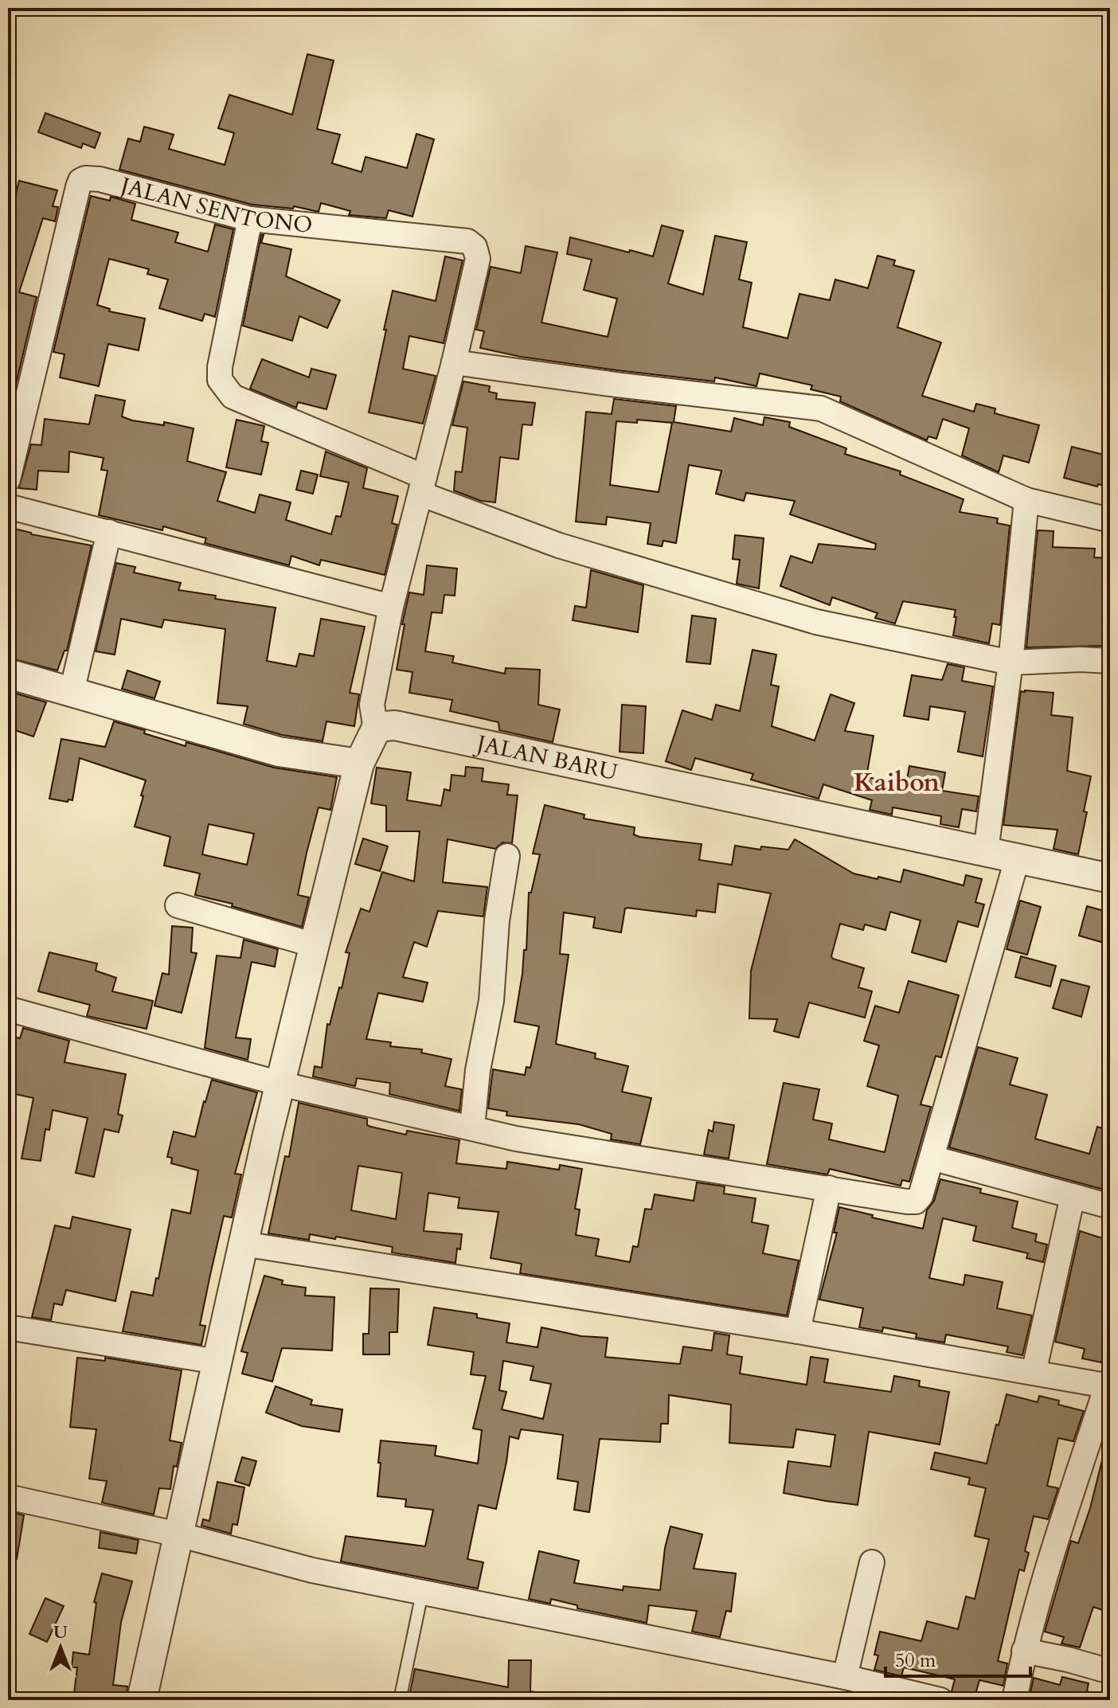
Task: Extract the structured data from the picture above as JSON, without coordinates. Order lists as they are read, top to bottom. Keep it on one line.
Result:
{"streets":{"street":["JALAN SENTONO","JALAN BARU"]},"crossings":[["JALAN SENTONO","JALAN BARU"]],"districts":["Kaibon"],"scale_bar":"50 m","north":"top"}
